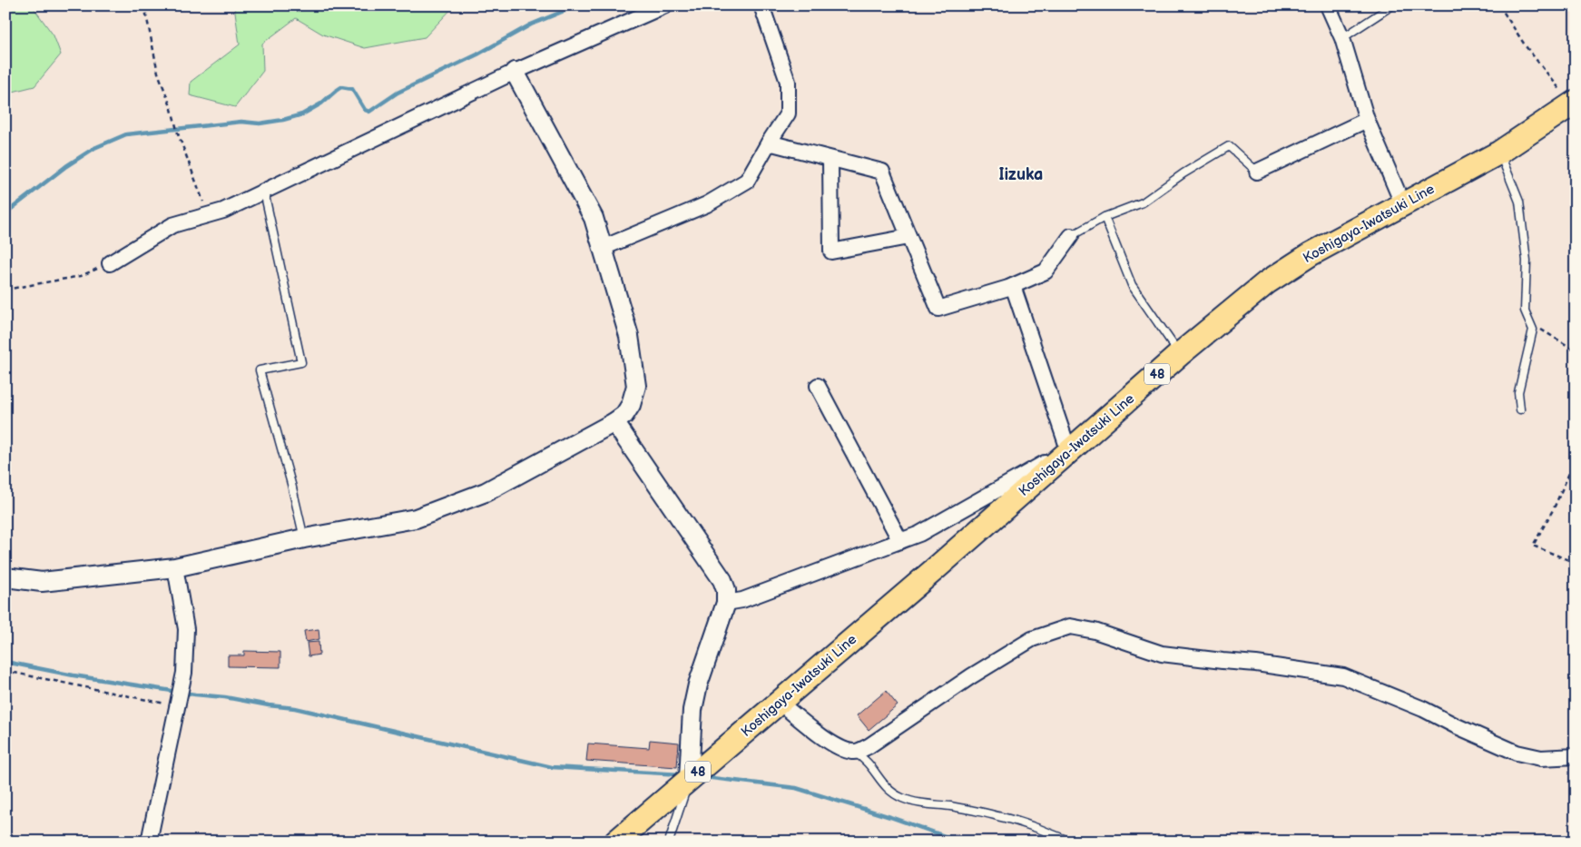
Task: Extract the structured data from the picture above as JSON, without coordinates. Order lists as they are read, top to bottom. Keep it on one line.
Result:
{"streets":{"main road":["Koshigaya-Iwatsuki Line","48"]},"districts":["Iizuka"]}
